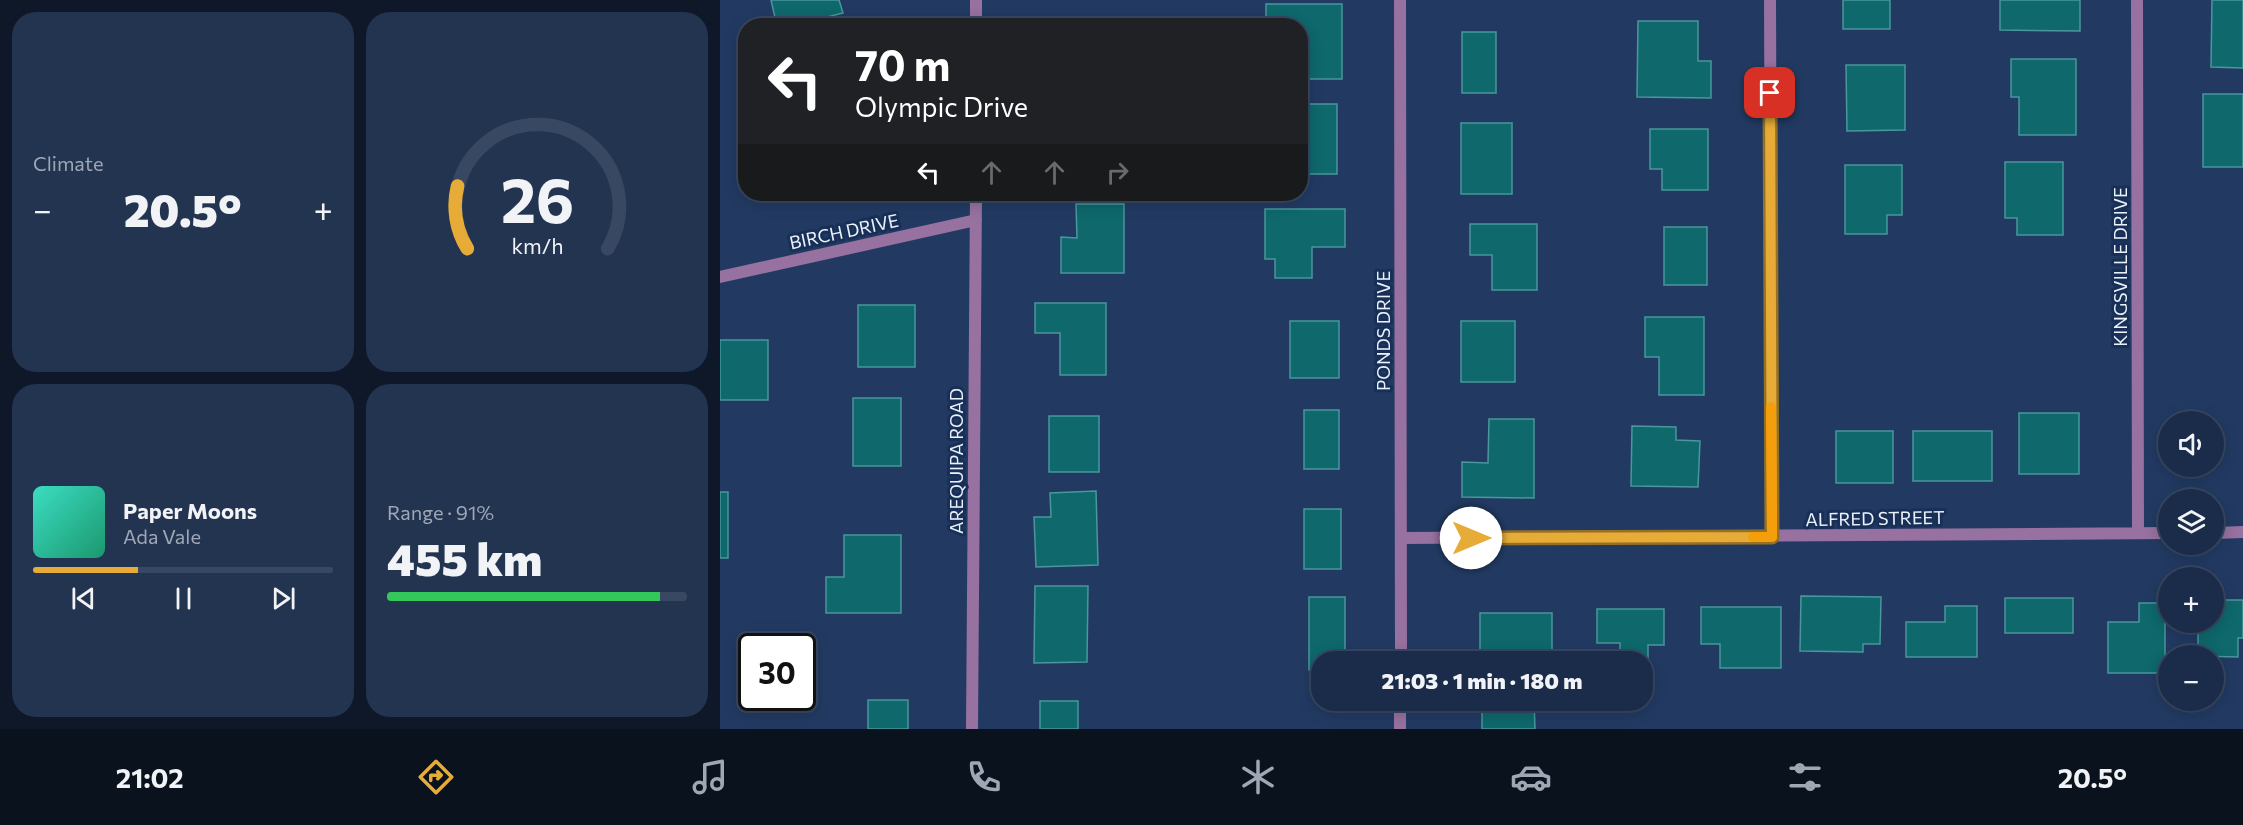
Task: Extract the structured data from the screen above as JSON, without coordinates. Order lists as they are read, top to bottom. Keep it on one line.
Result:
{"streets":{"street":["BIRCH DRIVE","KINGSVILLE DRIVE","PONDS DRIVE","AREQUIPA ROAD","ALFRED STREET"]},"crossings":[["BIRCH DRIVE","AREQUIPA ROAD"],["KINGSVILLE DRIVE","ALFRED STREET"],["PONDS DRIVE","ALFRED STREET"]],"page":{"tile":["Climate",["Range · 91%","455 km"]],"turn":["70 m","Olympic Drive"],"heat":["−","20.5°","+"],"map_buttons":["+","−"],"song":["Paper Moons","Ada Vale"],"limit":"30","trip":"21:03 · 1 min · 180 m","tabs":["21:02","20.5°"],"gauge":["26","km/h"]}}
